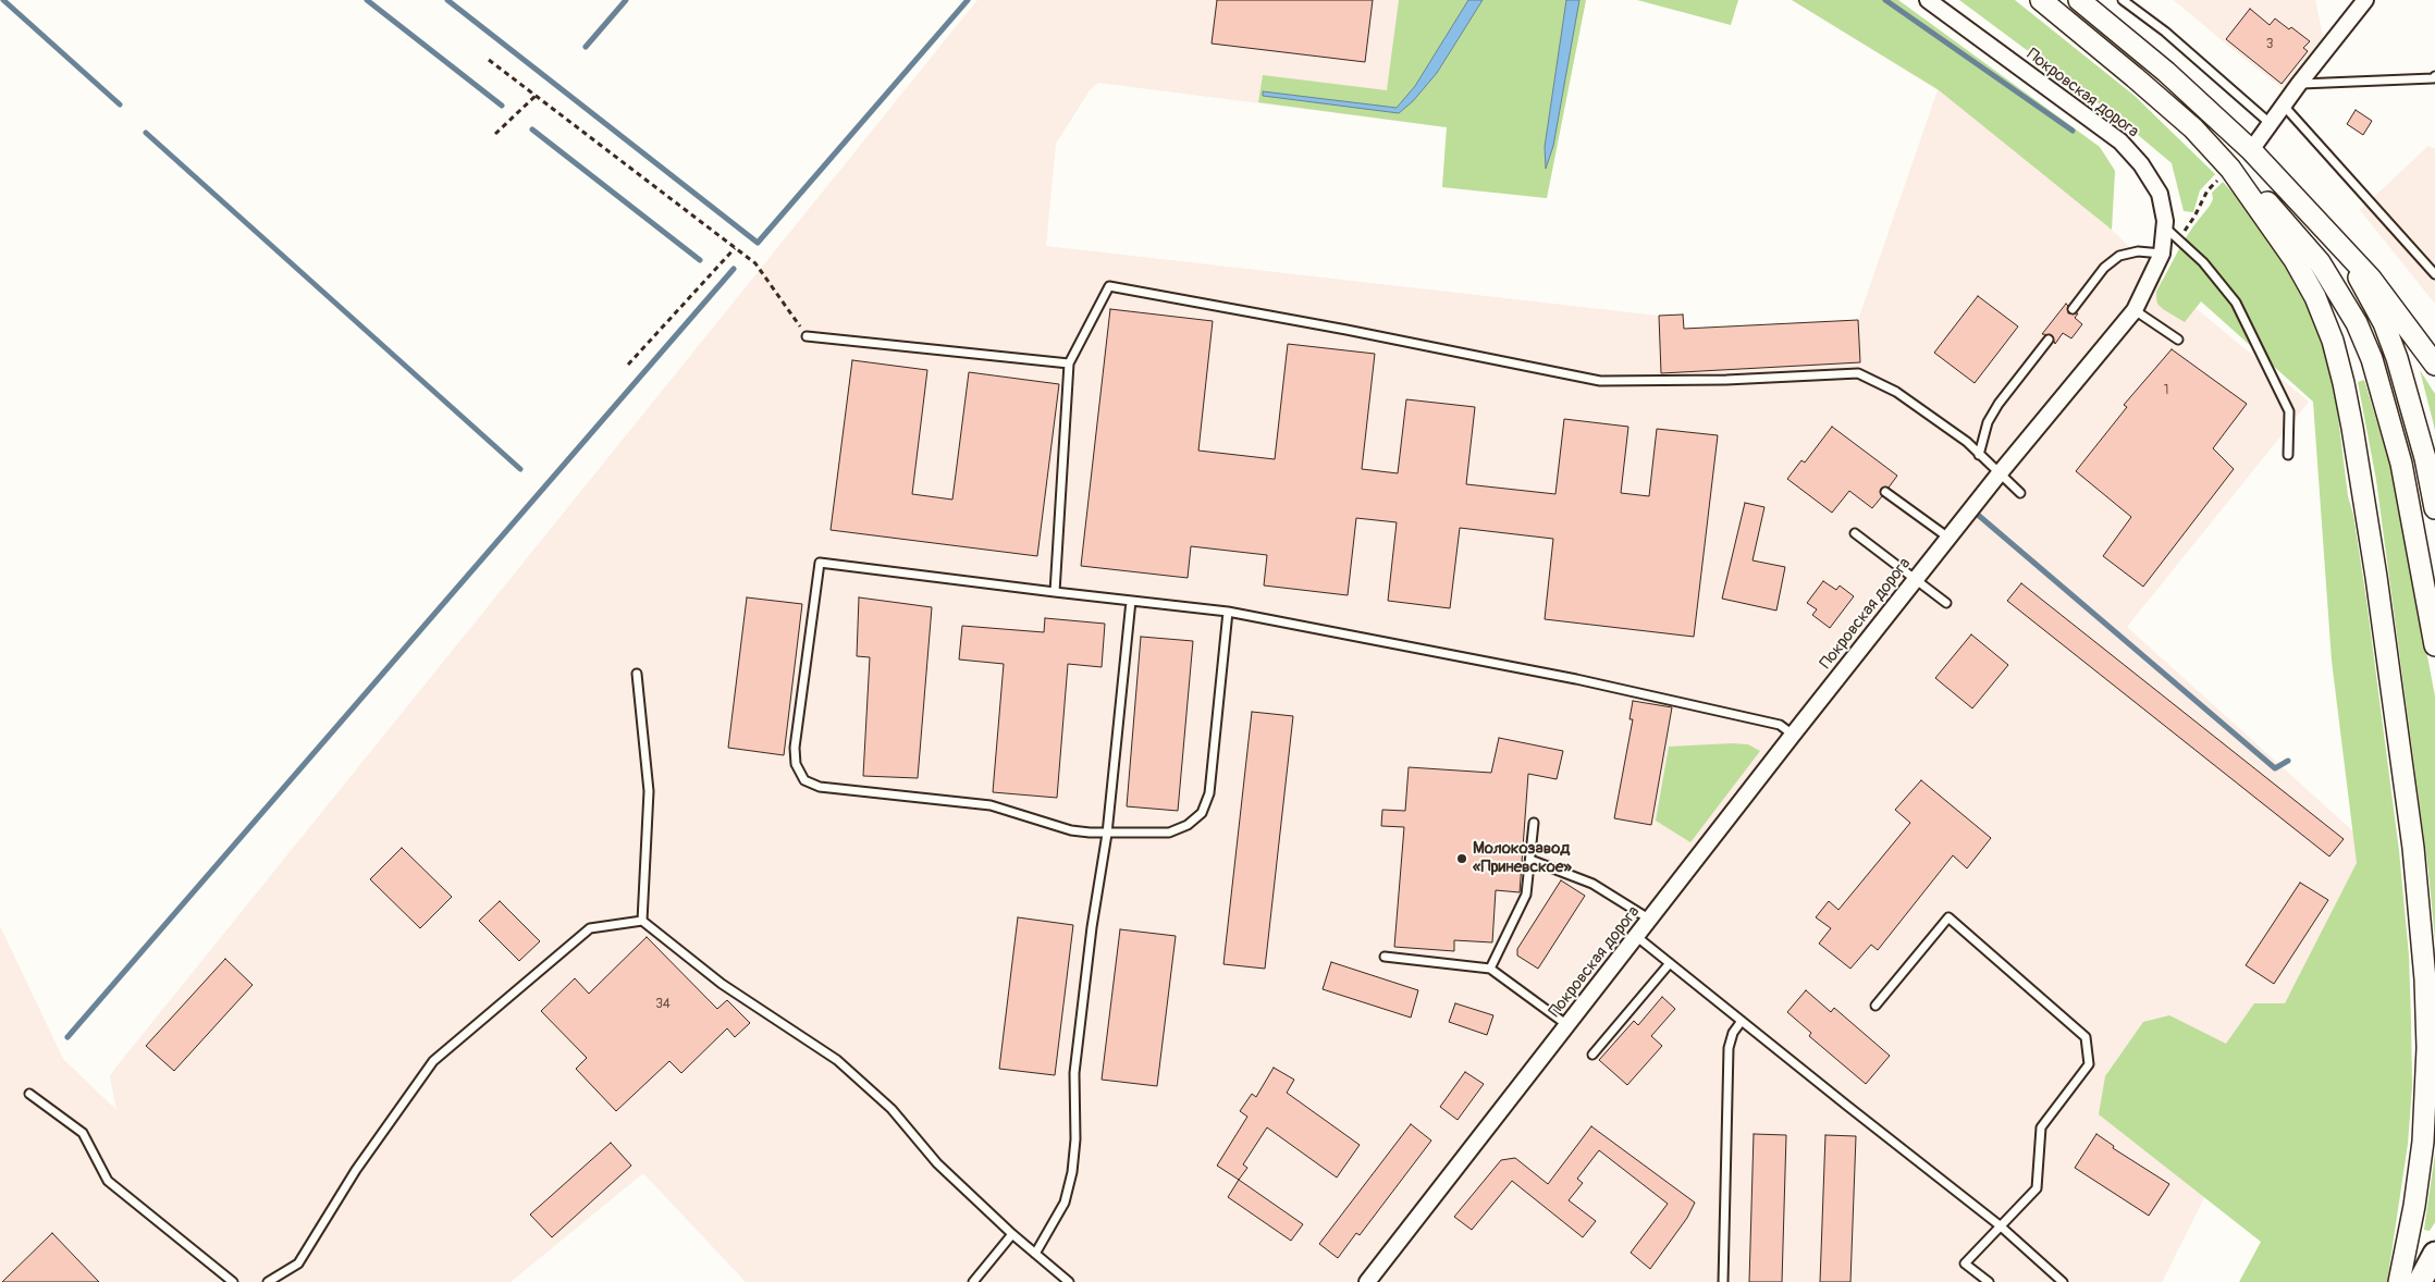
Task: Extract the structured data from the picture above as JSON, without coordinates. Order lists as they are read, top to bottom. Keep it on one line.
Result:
{"streets":{"street":["Покровская дорога"]},"places":["Молокозавод «Приневское»"],"house_numbers":["3","1","34"]}
